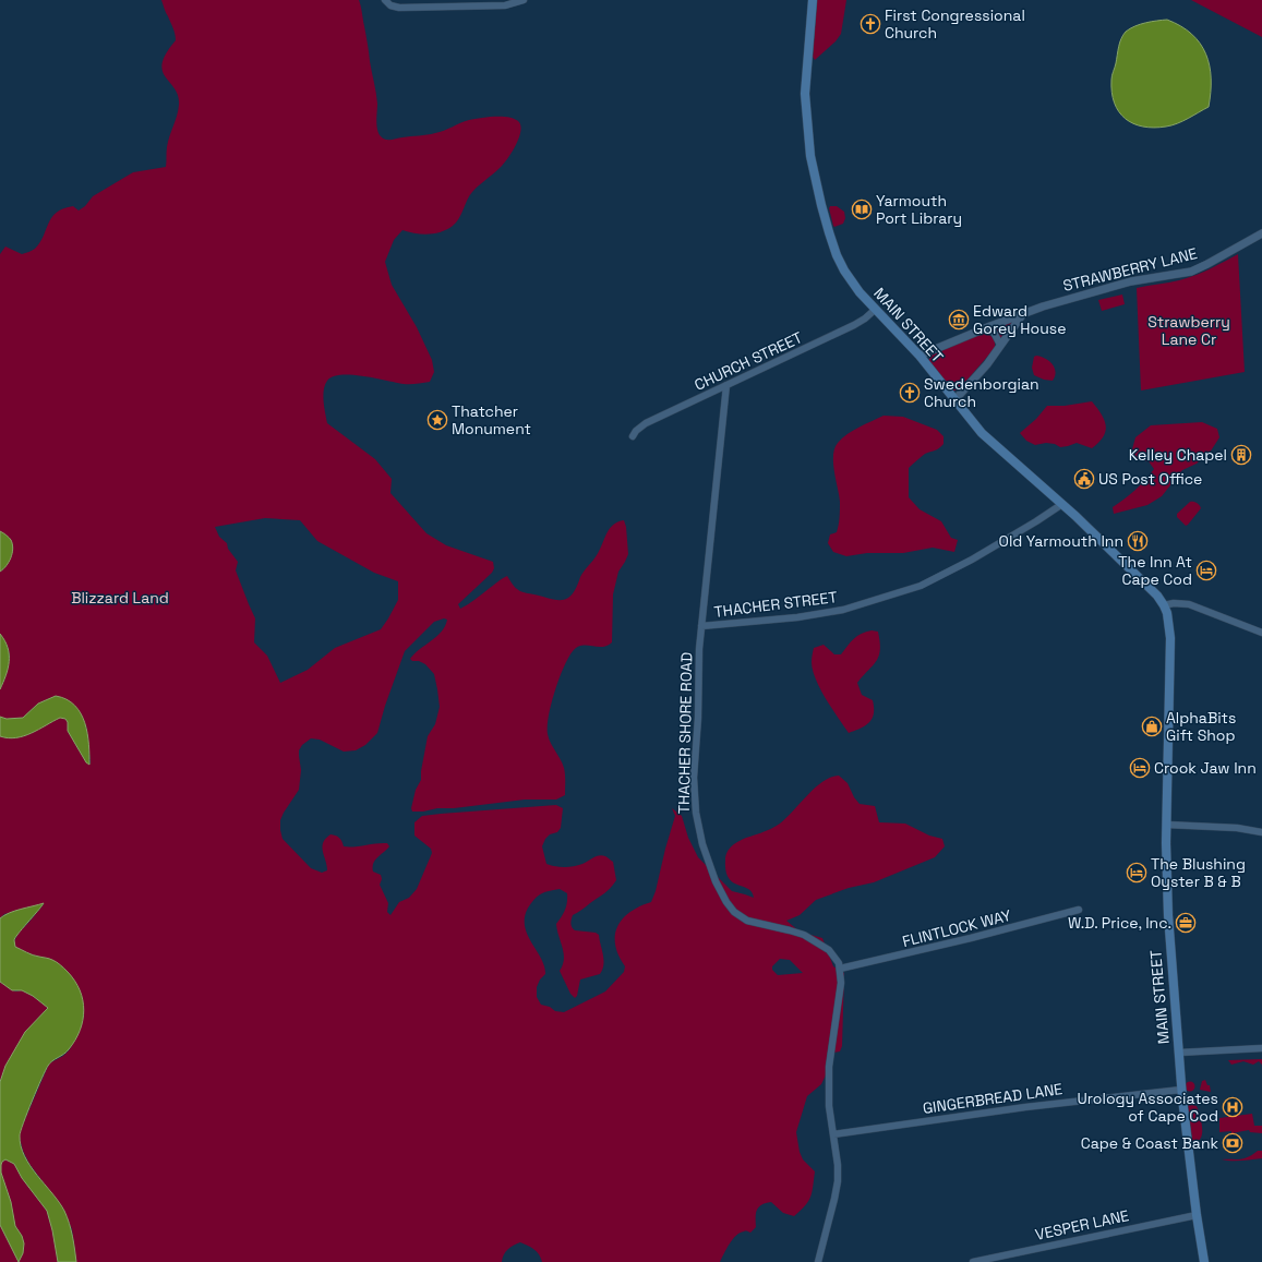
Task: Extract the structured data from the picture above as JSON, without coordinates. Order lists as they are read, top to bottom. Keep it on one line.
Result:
{"streets":{"main road":["MAIN STREET"],"street":["STRAWBERRY LANE","CHURCH STREET","THACHER STREET","THACHER SHORE ROAD","FLINTLOCK WAY","GINGERBREAD LANE","VESPER LANE"]},"crossings":[["STRAWBERRY LANE","MAIN STREET"],["MAIN STREET","CHURCH STREET"],["MAIN STREET","THACHER STREET"],["MAIN STREET","GINGERBREAD LANE"],["MAIN STREET","VESPER LANE"],["CHURCH STREET","THACHER SHORE ROAD"],["THACHER STREET","THACHER SHORE ROAD"],["THACHER SHORE ROAD","FLINTLOCK WAY"]],"parks":["Strawberry Lane Cr","Blizzard Land"],"places":{"church":["First Congressional Church","Swedenborgian Church"],"library":["Yarmouth Port Library"],"museum":["Edward Gorey House"],"place":["Thatcher Monument"],"building":["Kelley Chapel"],"public building":["US Post Office"],"restaurant":["Old Yarmouth Inn"],"hotel":["The Inn At Cape Cod","Crook Jaw Inn","The Blushing Oyster B & B"],"shop":["AlphaBits Gift Shop"],"office":["W.D. Price, Inc."],"hospital":["Urology Associates of Cape Cod"],"bank":["Cape & Coast Bank"]}}
